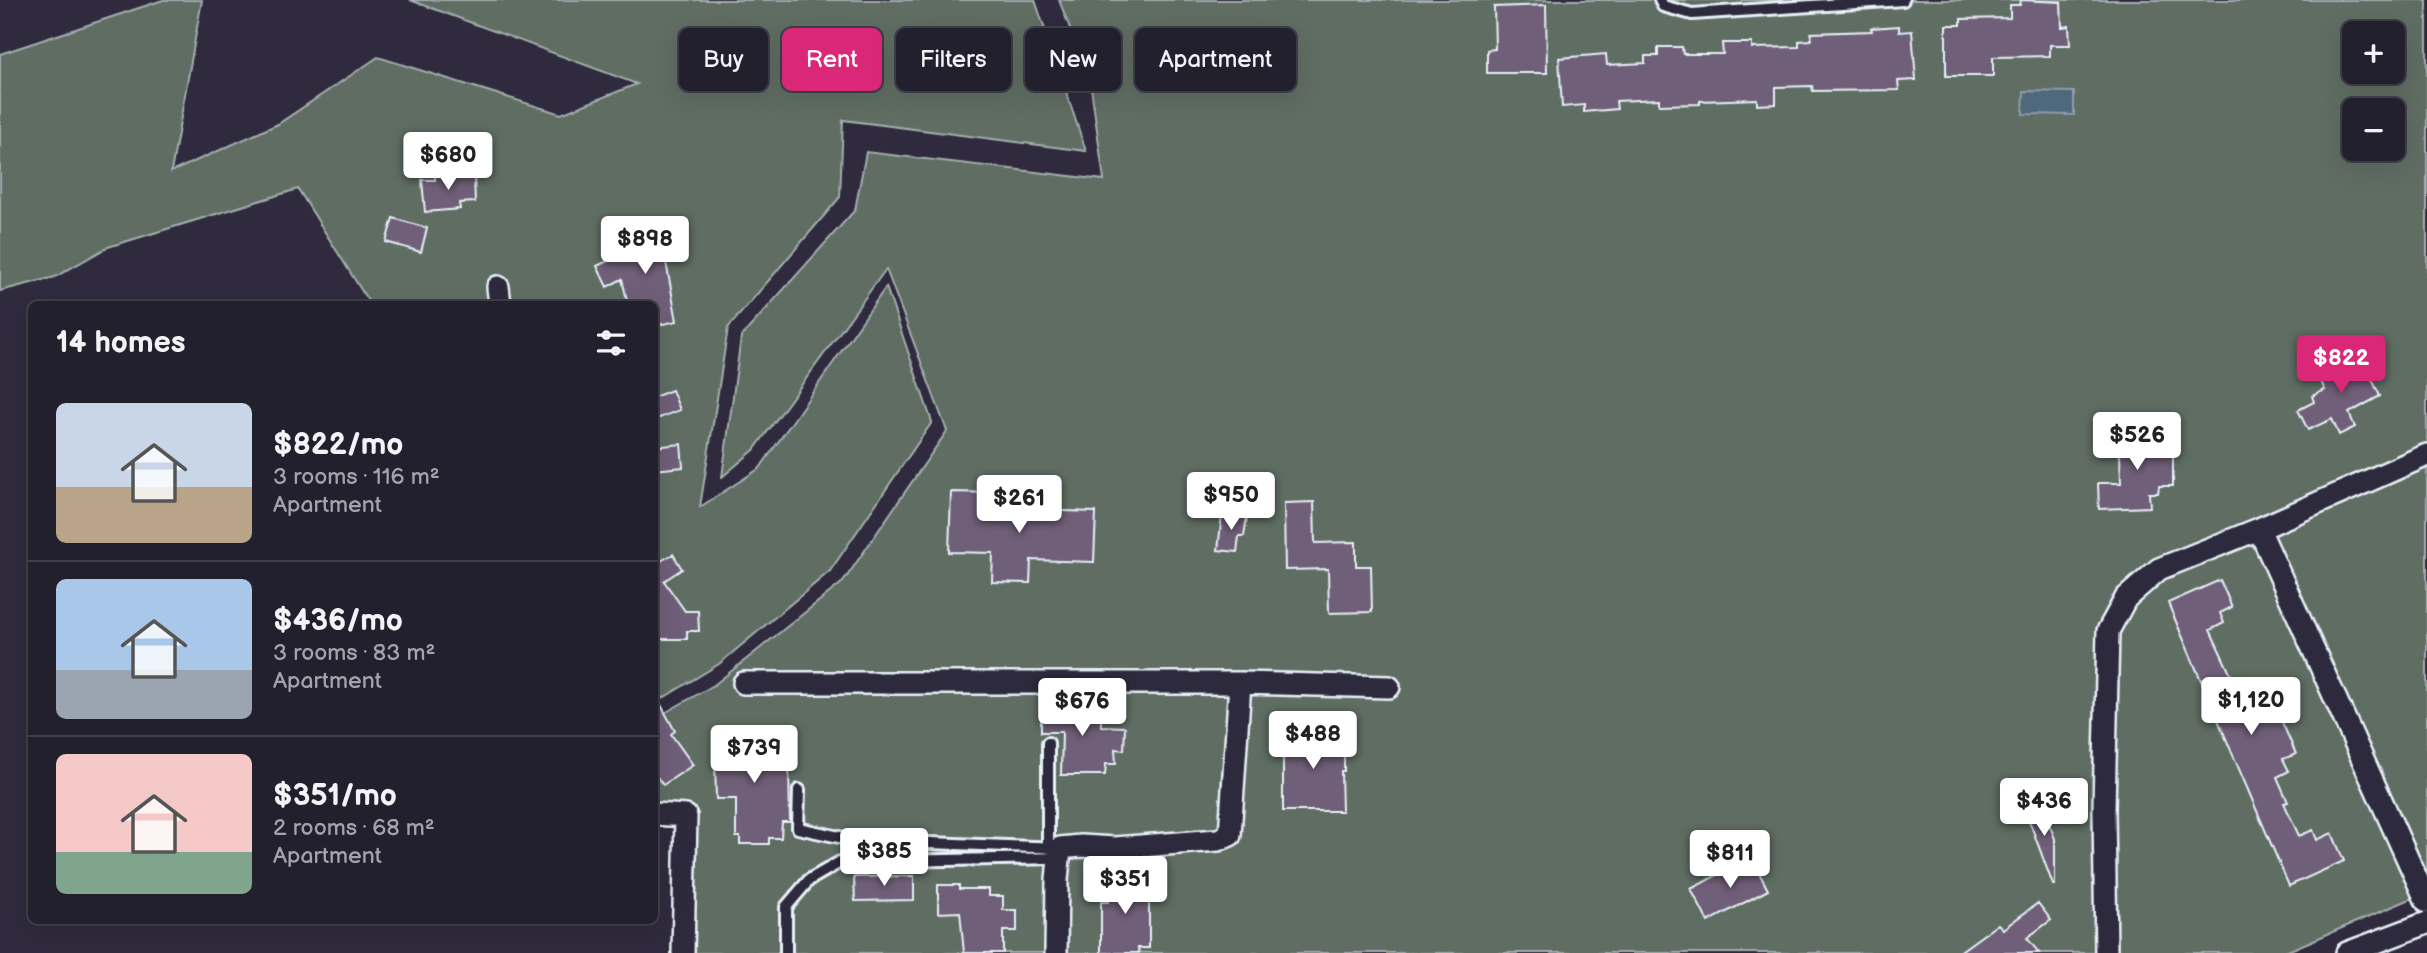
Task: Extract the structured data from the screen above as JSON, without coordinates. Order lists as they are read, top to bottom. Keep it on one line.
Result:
{"page":{"map_buttons":["+","−"],"chip":["Buy","Rent","Filters","New","Apartment"],"price":["$680","$898","$822","$526","$950","$261","$1,120","$676","$488","$739","$436","$385","$811","$351"],"heading":"14 homes","list":[{"name":"$822/mo","note":"3 rooms · 116 m² · Apartment"},{"name":"$436/mo","note":"3 rooms · 83 m² · Apartment"},{"name":"$351/mo","note":"2 rooms · 68 m² · Apartment"}]}}
